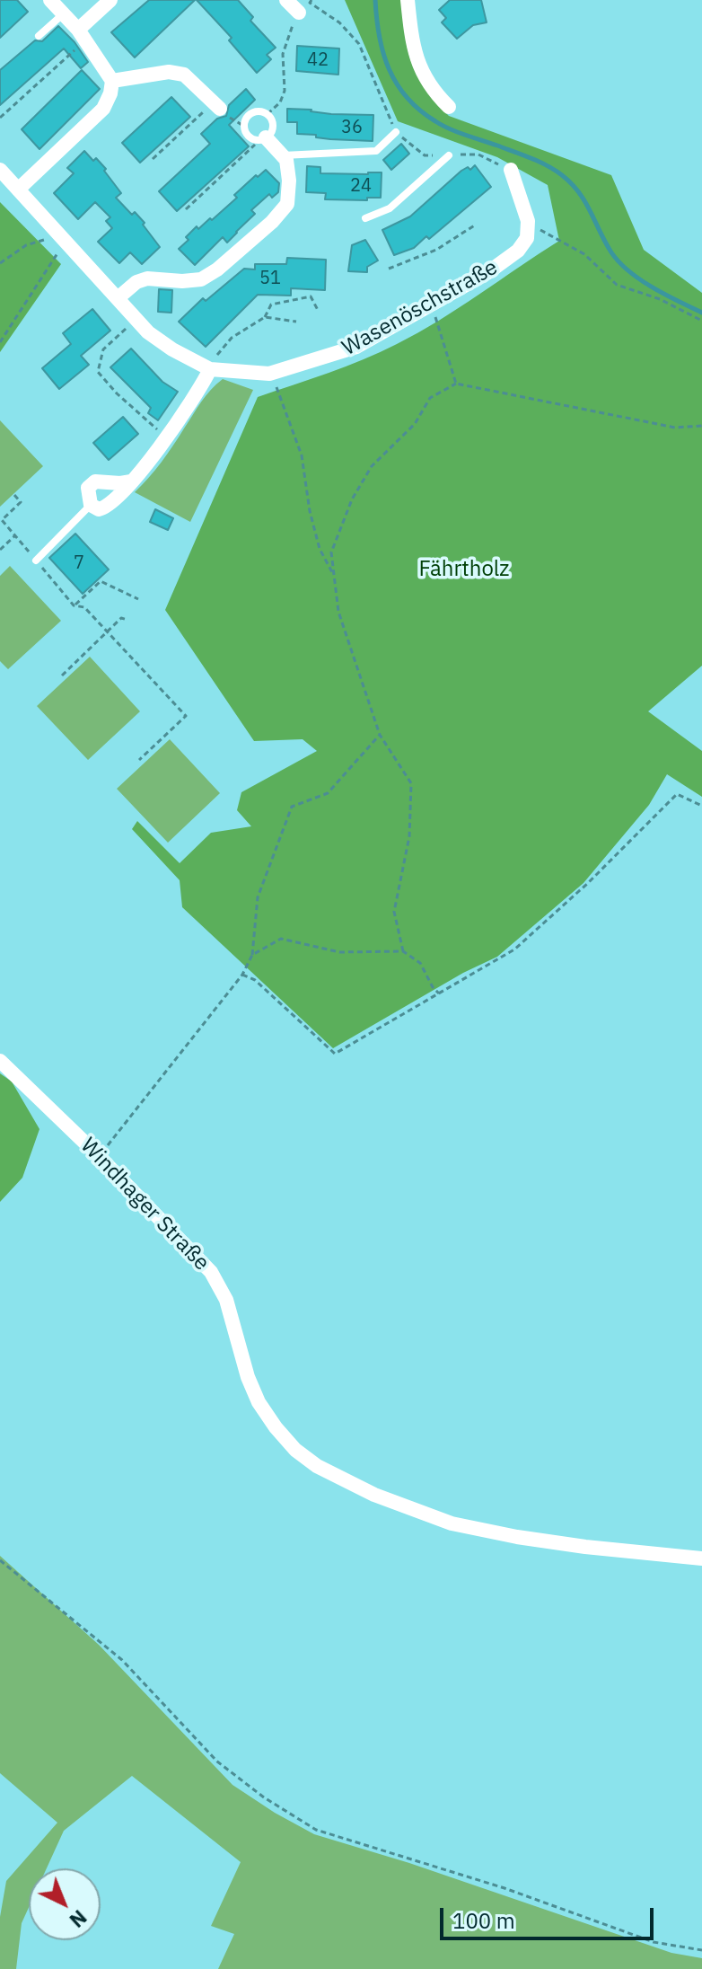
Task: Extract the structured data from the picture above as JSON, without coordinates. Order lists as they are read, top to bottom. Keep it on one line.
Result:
{"streets":{"street":["Wasenöschstraße","Windhager Straße"]},"parks":["Fährtholz"],"house_numbers":["42","36","24","51","7"],"scale_bar":"100 m","north":"bottom right"}
